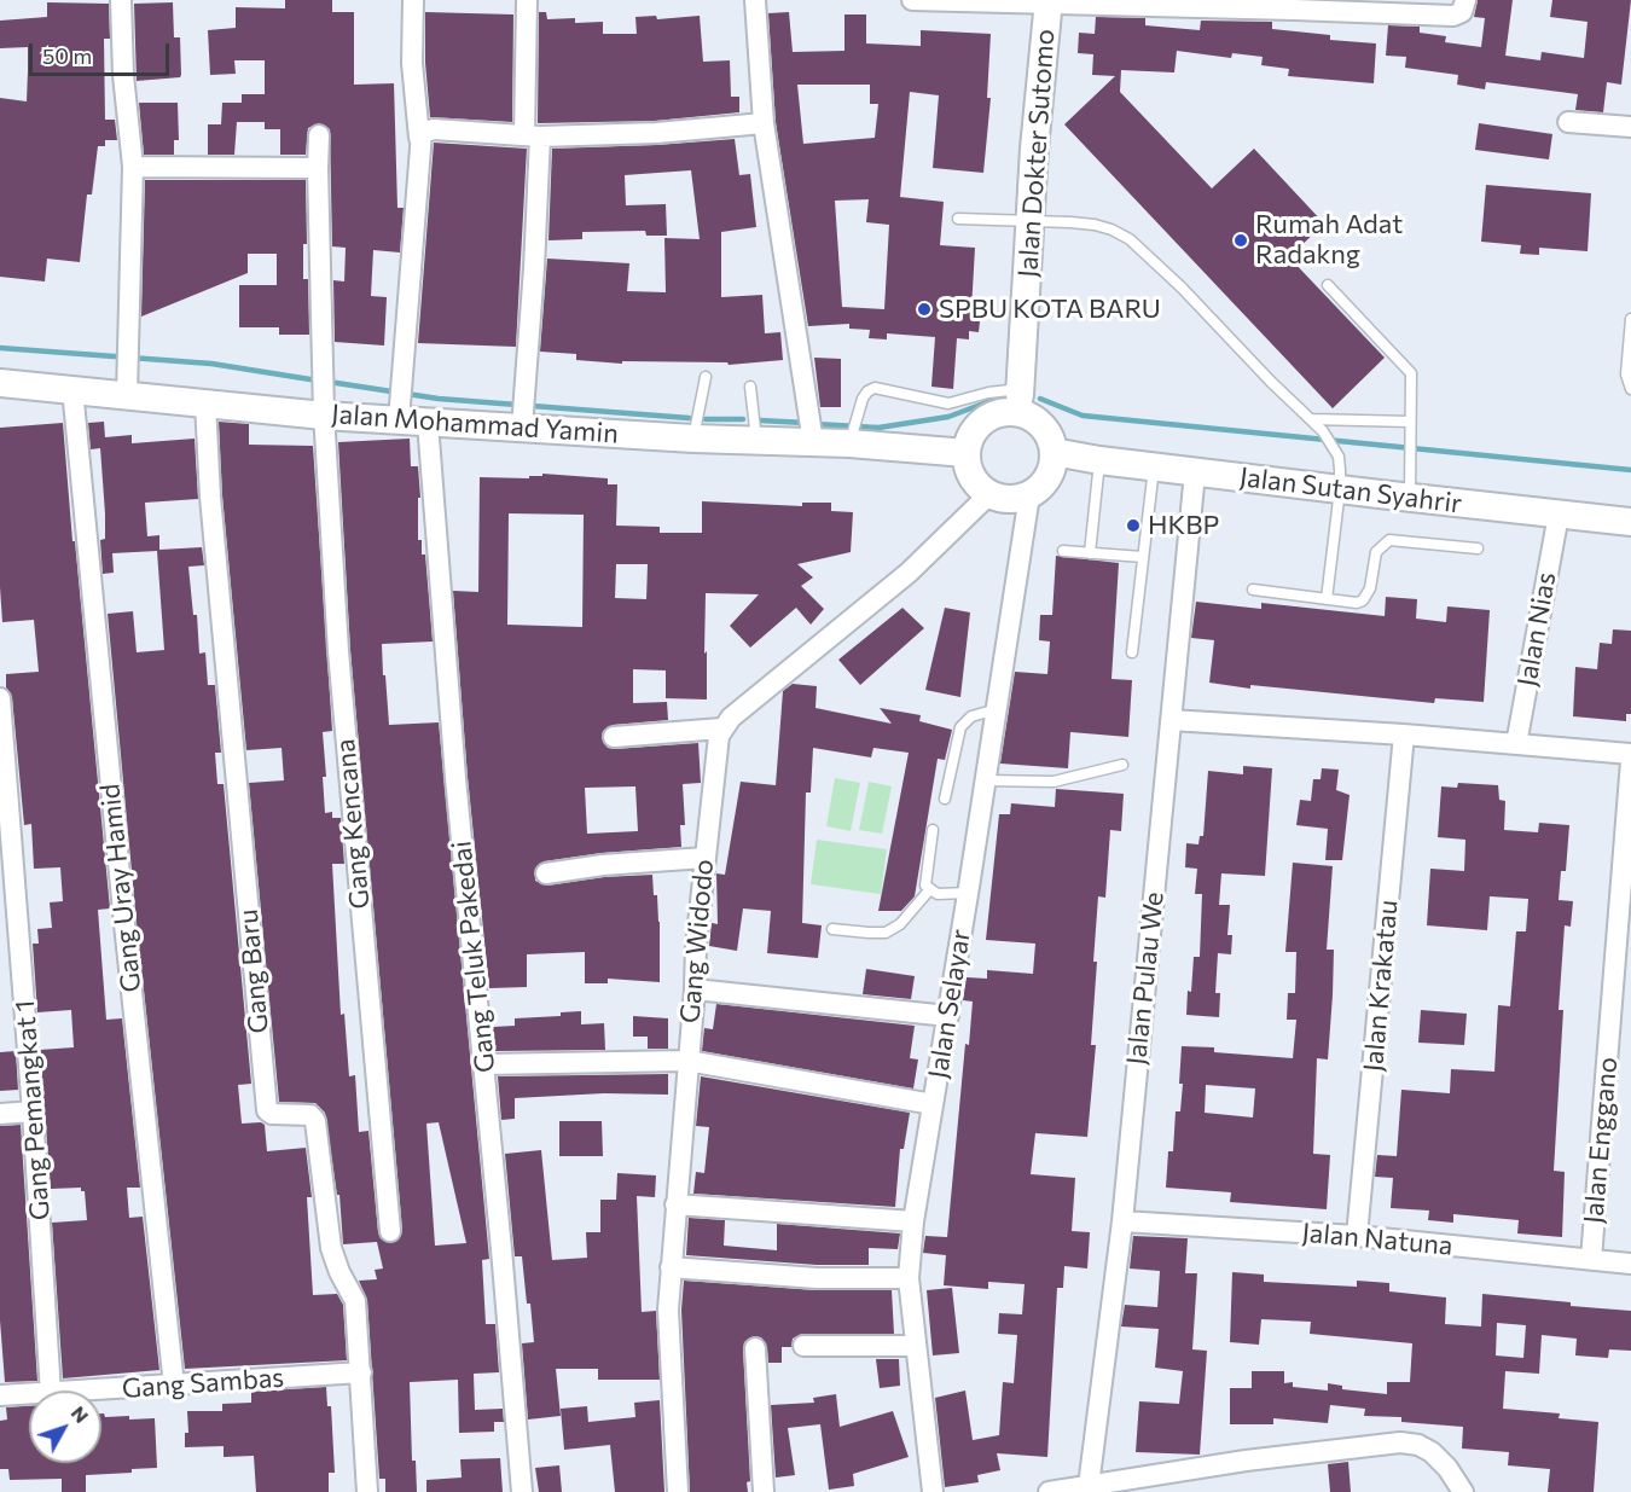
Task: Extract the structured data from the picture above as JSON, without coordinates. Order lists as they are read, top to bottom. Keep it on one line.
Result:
{"streets":{"street":["Jalan Dokter Sutomo","Jalan Mohammad Yamin","Jalan Sutan Syahrir","Jalan Nias","Gang Kencana","Gang Uray Hamid","Gang Widodo","Gang Teluk Pakedai","Gang Baru","Jalan Pulau We","Jalan Krakatau","Jalan Selayar","Gang Pemangkat 1","Jalan Enggano","Jalan Natuna","Gang Sambas"]},"crossings":[["Jalan Dokter Sutomo","Jalan Mohammad Yamin"],["Jalan Dokter Sutomo","Jalan Sutan Syahrir"],["Jalan Dokter Sutomo","Jalan Selayar"],["Jalan Mohammad Yamin","Jalan Sutan Syahrir"],["Jalan Mohammad Yamin","Gang Kencana"],["Jalan Mohammad Yamin","Gang Uray Hamid"],["Jalan Mohammad Yamin","Gang Teluk Pakedai"],["Jalan Mohammad Yamin","Gang Baru"],["Jalan Mohammad Yamin","Jalan Selayar"],["Jalan Sutan Syahrir","Jalan Nias"],["Jalan Sutan Syahrir","Jalan Pulau We"],["Jalan Sutan Syahrir","Jalan Selayar"],["Gang Uray Hamid","Gang Sambas"],["Gang Baru","Gang Sambas"],["Jalan Pulau We","Jalan Natuna"],["Jalan Krakatau","Jalan Natuna"],["Jalan Enggano","Jalan Natuna"]],"places":["Rumah Adat Radakng","SPBU KOTA BARU","HKBP"],"scale_bar":"50 m","north":"top right"}
